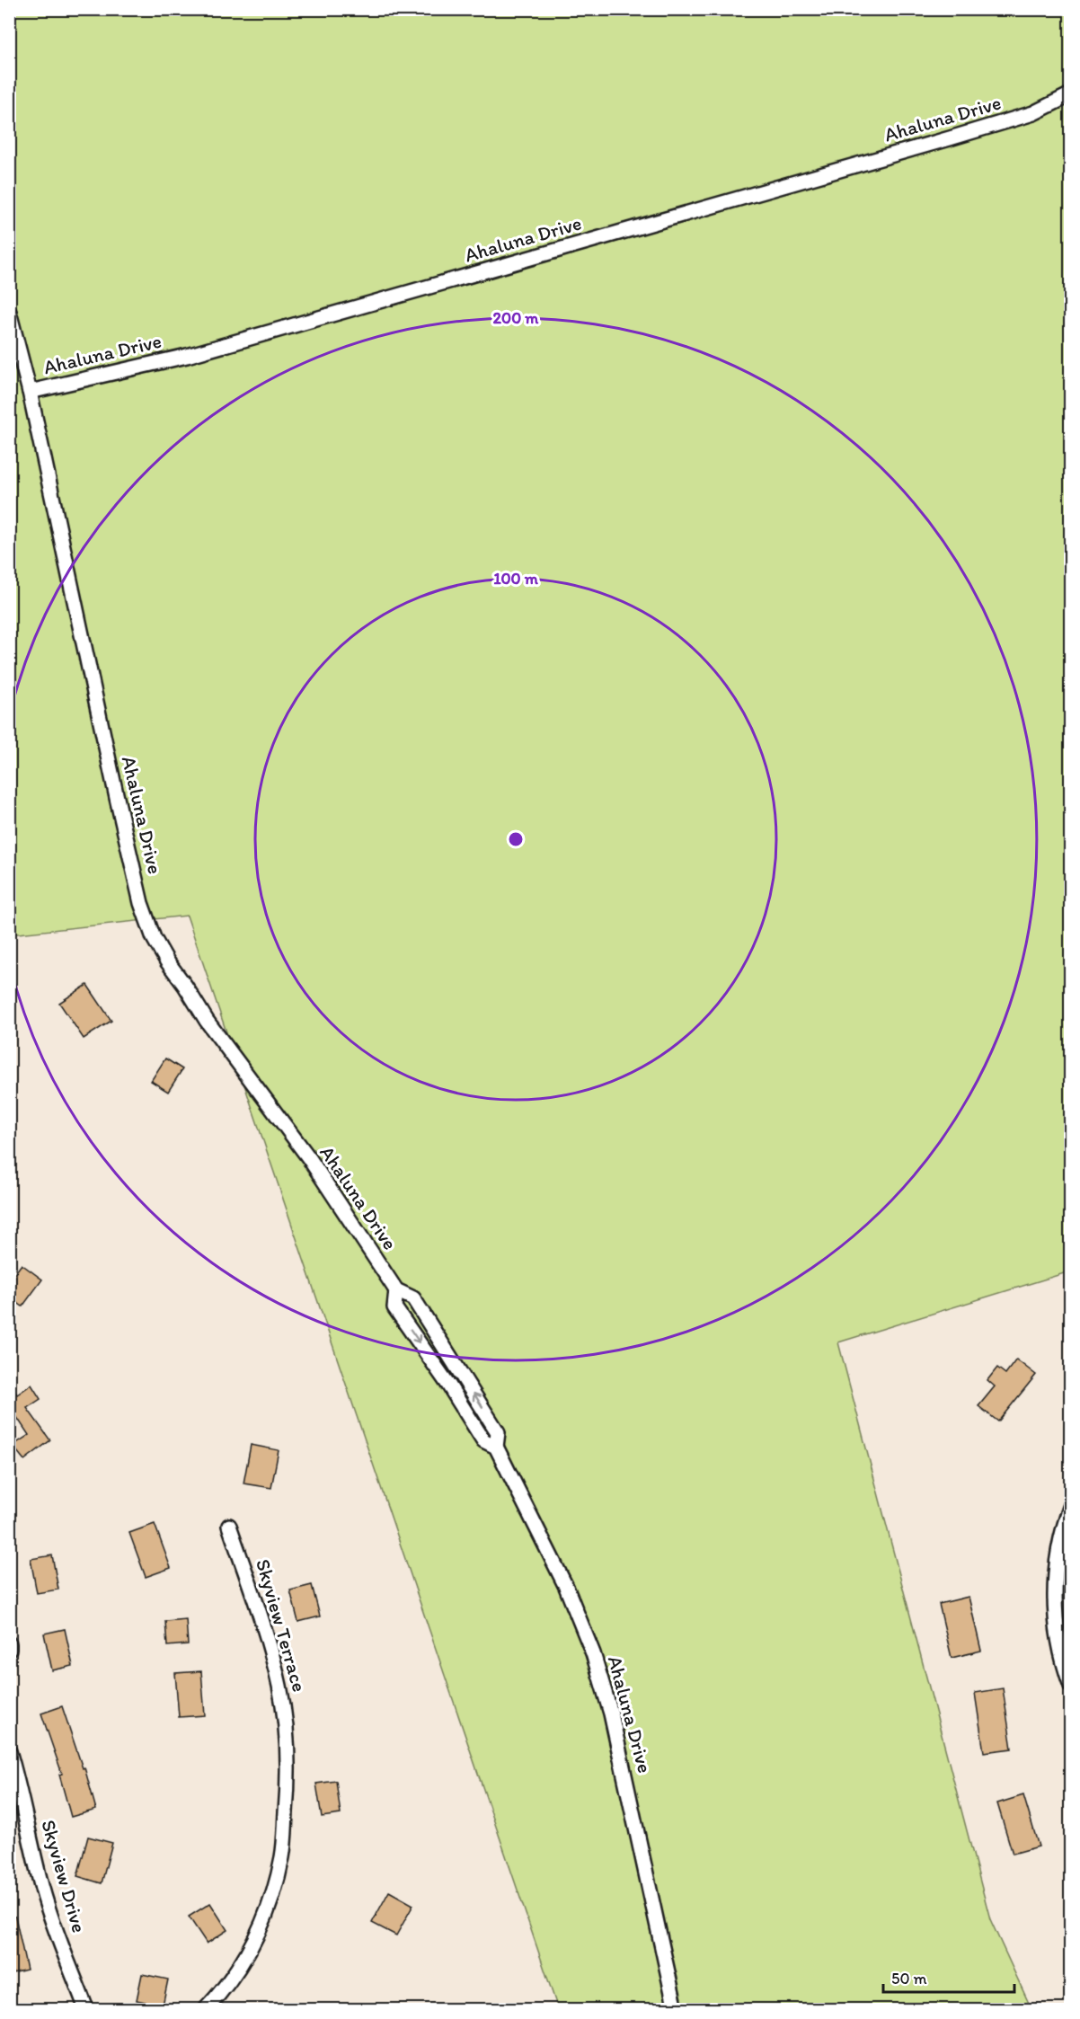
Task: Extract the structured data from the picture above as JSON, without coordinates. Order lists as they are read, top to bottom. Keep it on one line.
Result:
{"streets":{"street":["Ahaluna Drive","Skyview Terrace","Skyview Drive"]},"scale_bar":"50 m","rings":["200 m","100 m"]}
